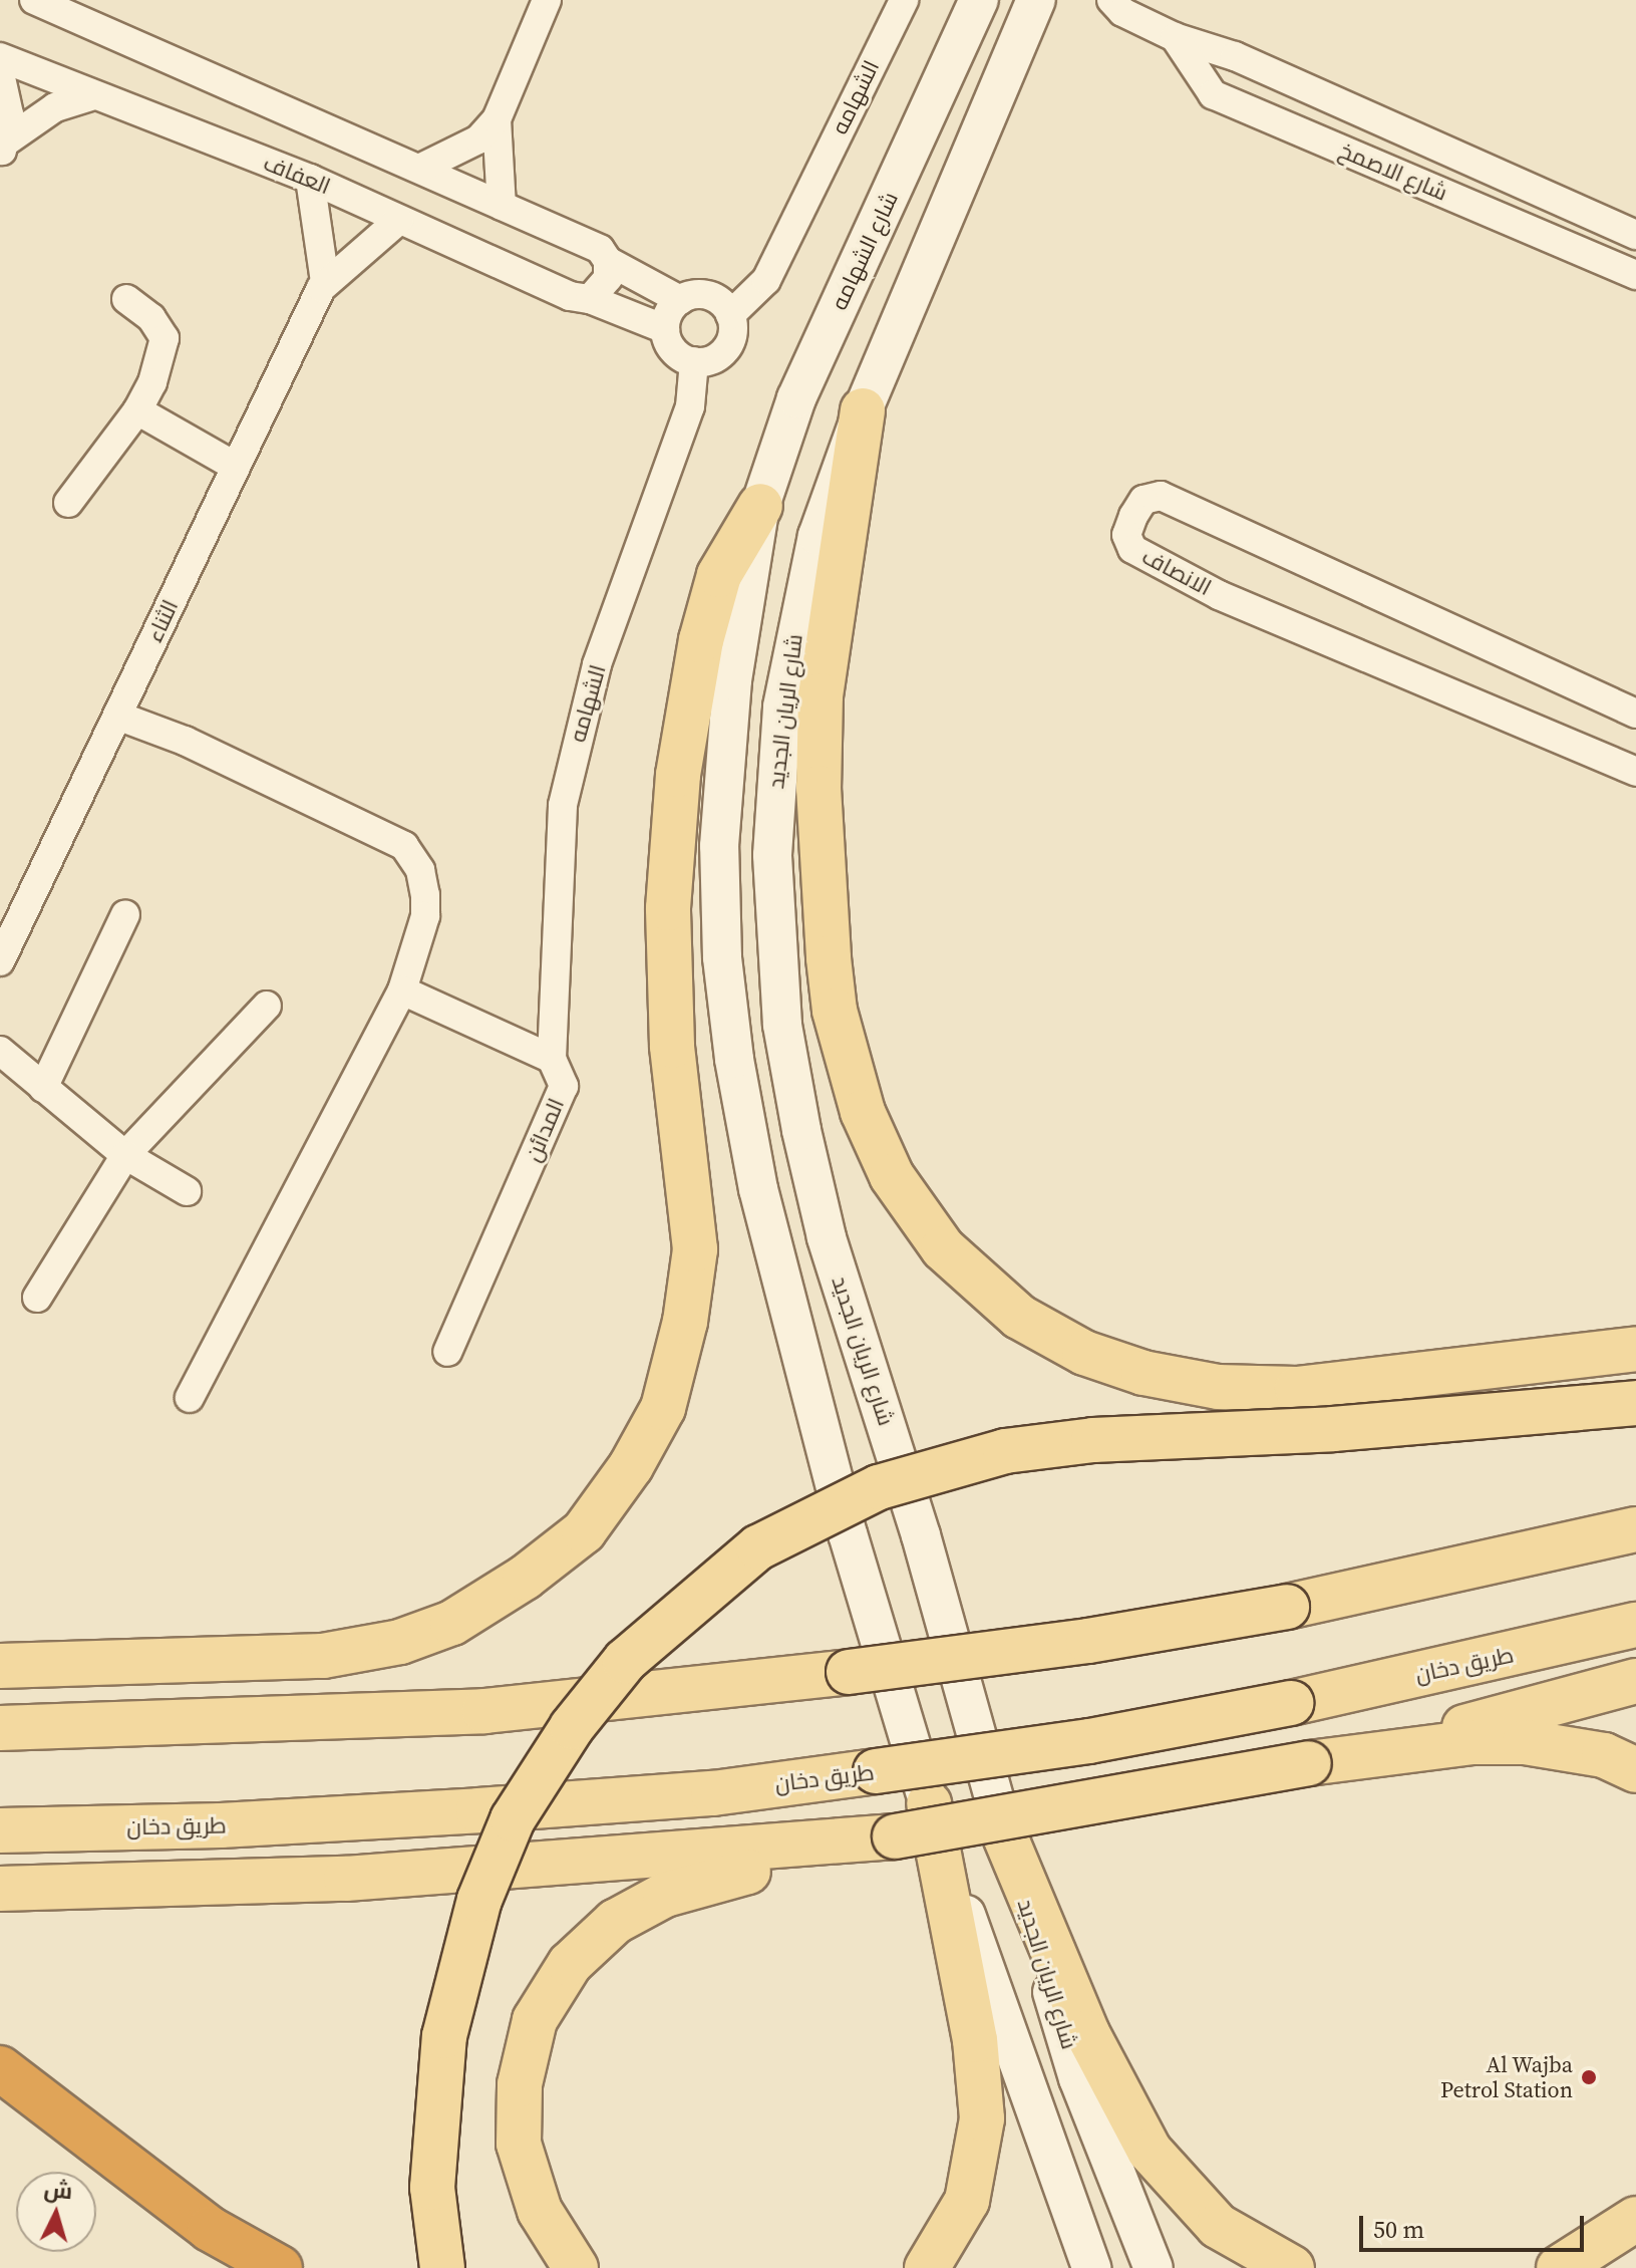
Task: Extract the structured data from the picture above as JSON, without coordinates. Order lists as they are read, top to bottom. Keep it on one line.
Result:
{"streets":{"main road":["شارع الشهامه","شارع الريان الجديد","طريق دخان"],"street":["الشهامه","شارع الاصمخ","العفاف","الانصاف","الثناء","المدائن"]},"crossings":[["الشهامه","العفاف"],["الشهامه","المدائن"],["العفاف","الثناء"]],"places":["Al Wajba Petrol Station"],"scale_bar":"50 m","north":"top"}
